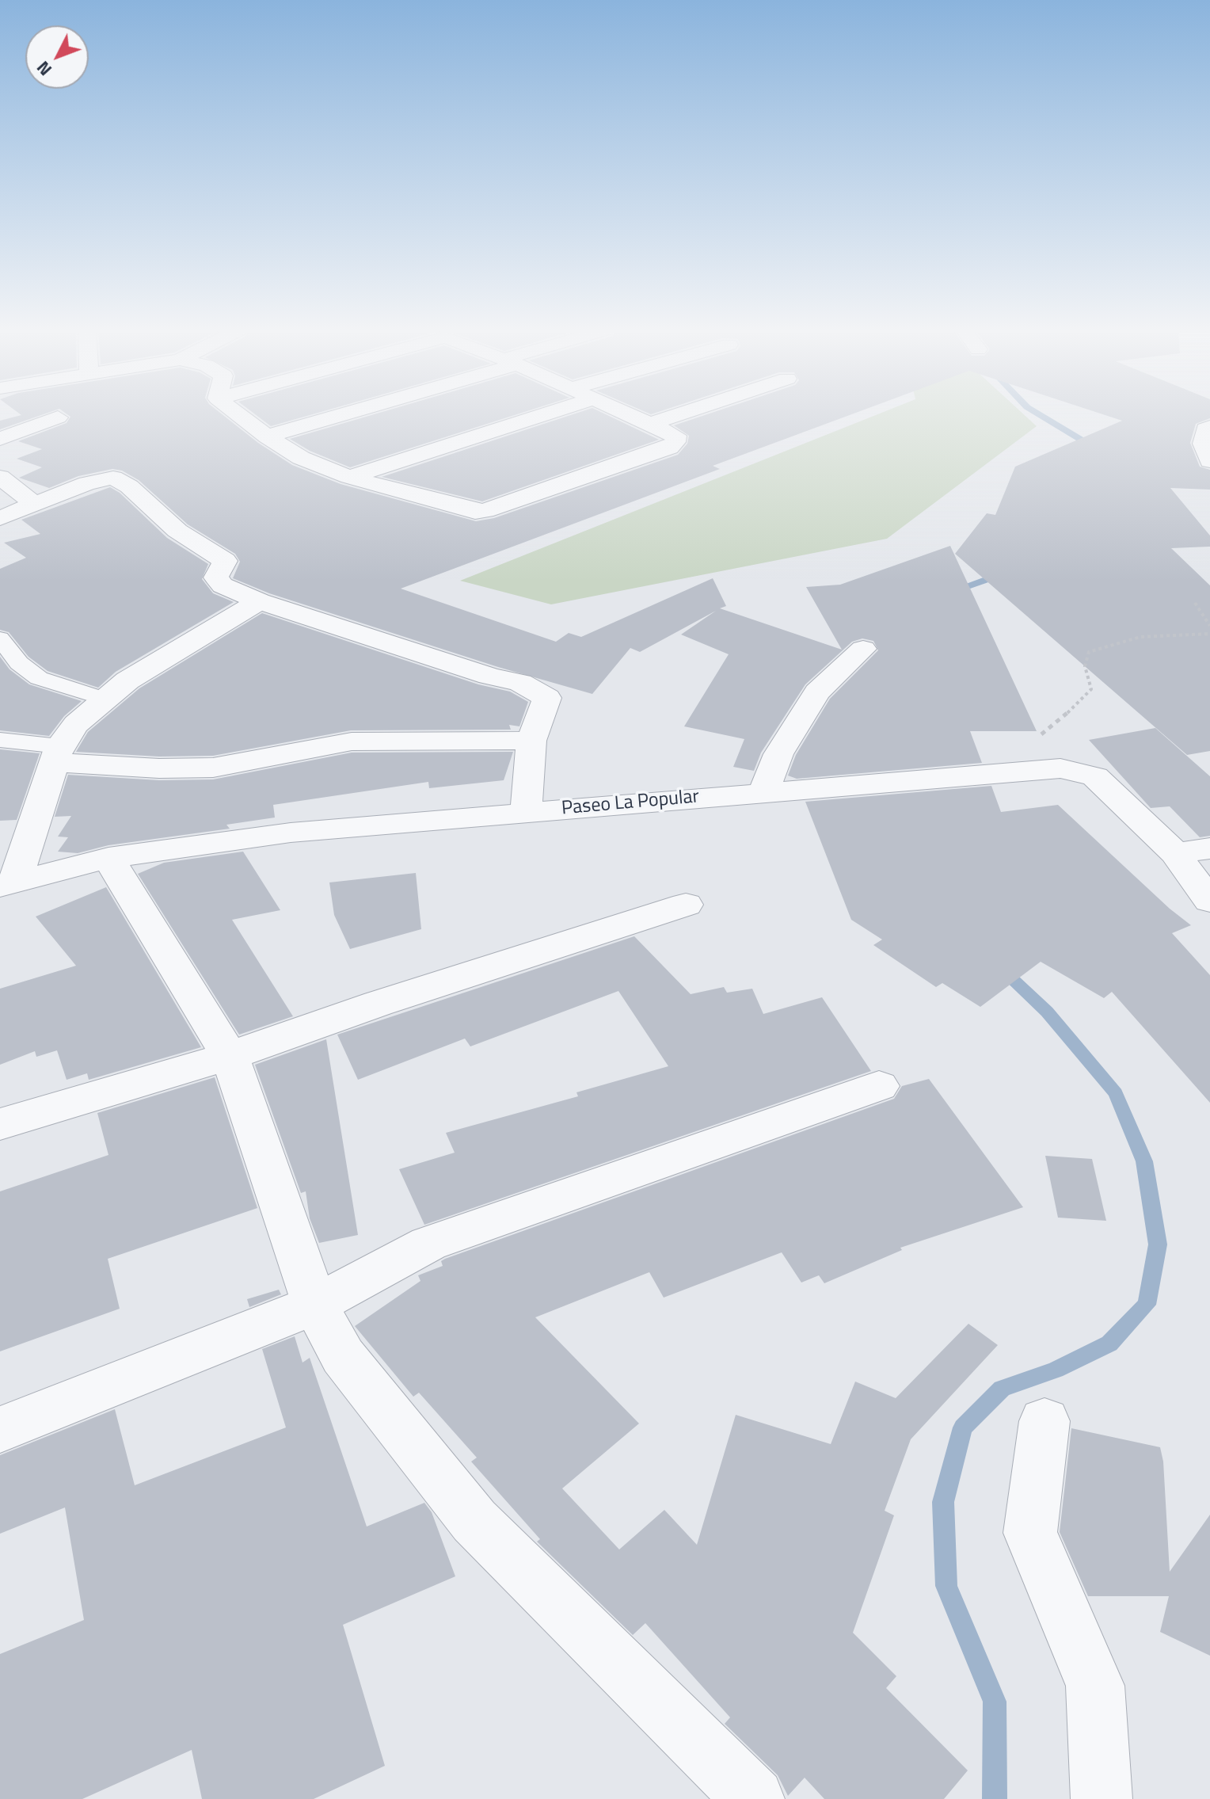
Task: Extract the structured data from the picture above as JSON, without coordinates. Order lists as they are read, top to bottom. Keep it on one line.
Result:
{"streets":{"street":["Paseo La Popular"]},"north":"bottom left"}
